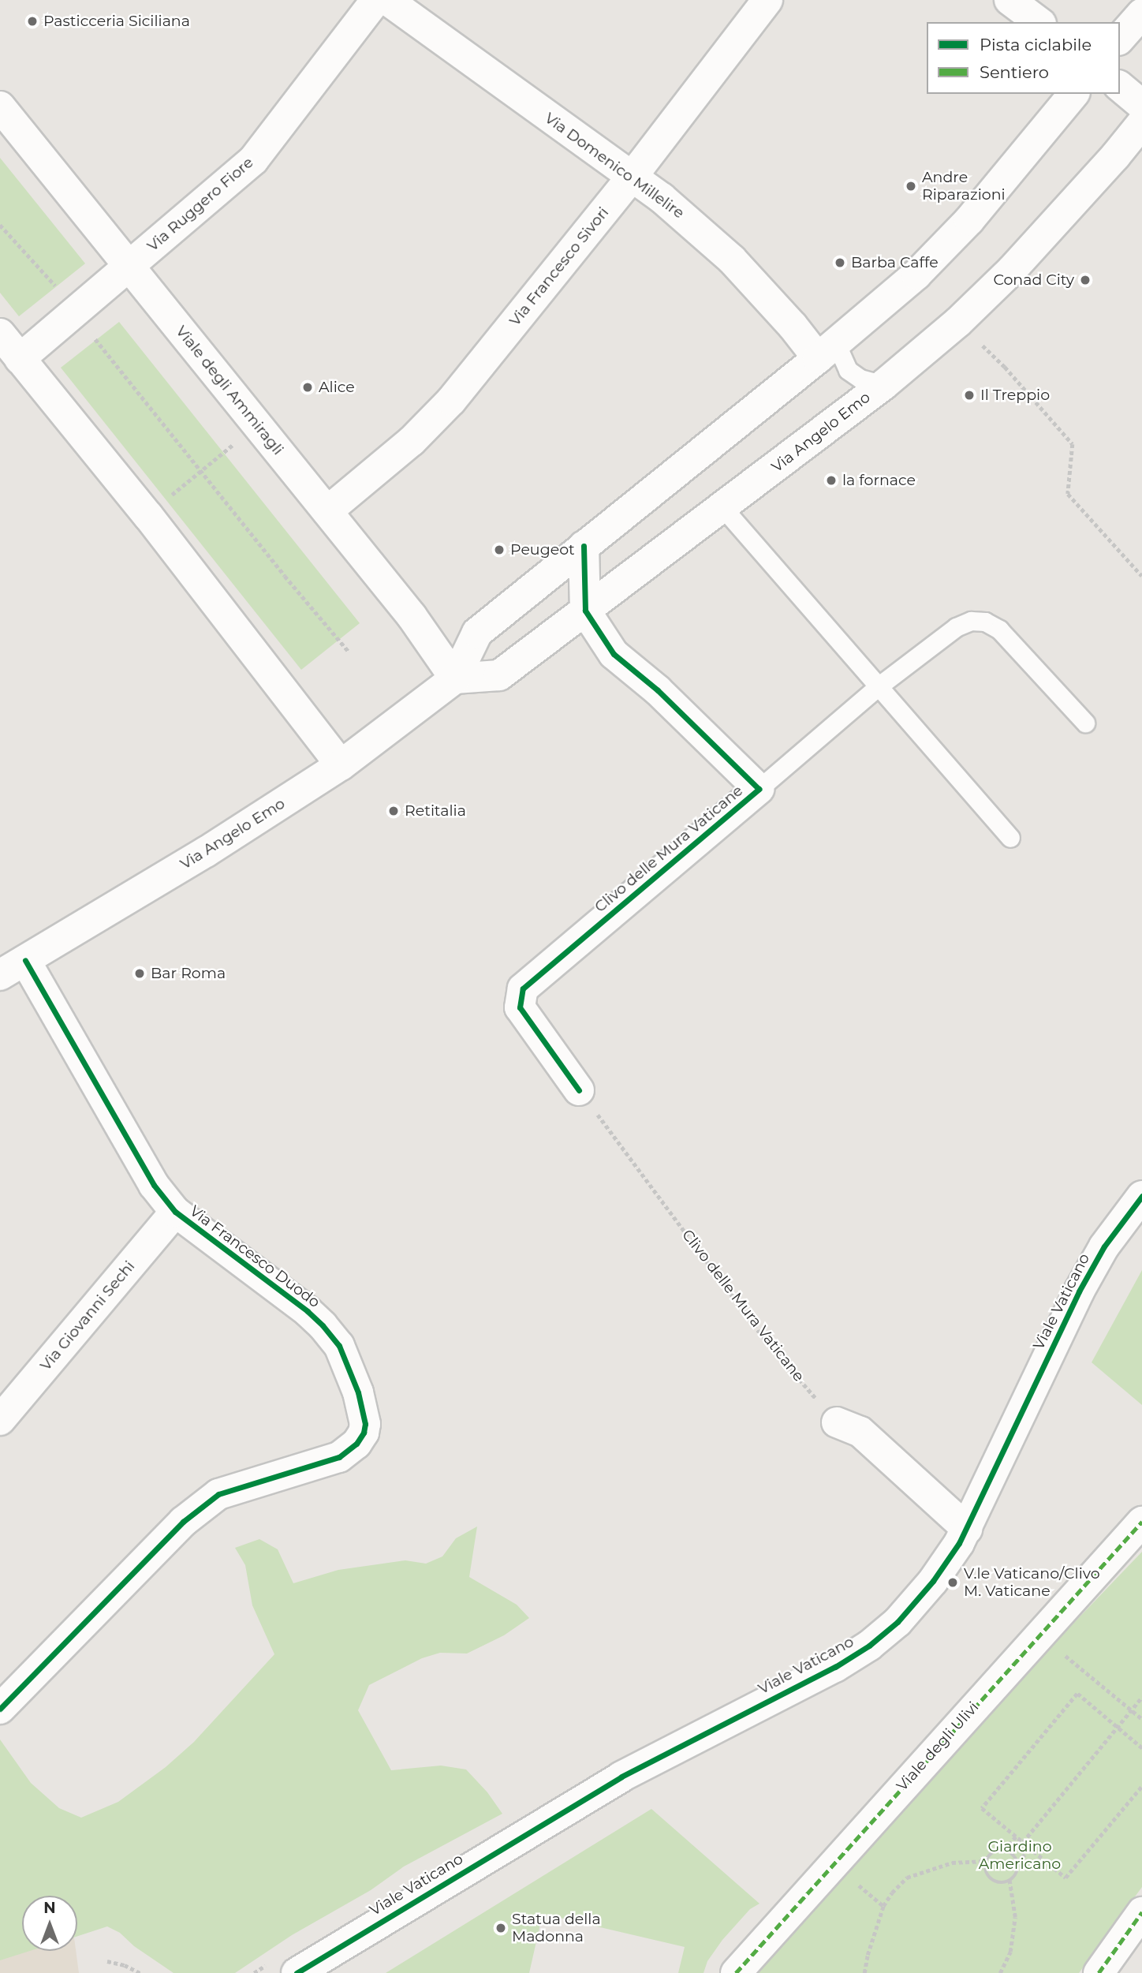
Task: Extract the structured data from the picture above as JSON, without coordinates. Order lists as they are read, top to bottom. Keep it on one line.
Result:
{"streets":{"street":["Via Domenico Millelire","Via Ruggero Fiore","Via Francesco Sivori","Viale degli Ammiragli","Via Angelo Emo","Clivo delle Mura Vaticane","Via Francesco Duodo","Viale Vaticano","Via Giovanni Sechi","Viale degli Ulivi"]},"crossings":[["Via Domenico Millelire","Via Francesco Sivori"],["Via Domenico Millelire","Via Angelo Emo"],["Via Ruggero Fiore","Viale degli Ammiragli"],["Via Francesco Sivori","Viale degli Ammiragli"],["Viale degli Ammiragli","Via Angelo Emo"],["Via Angelo Emo","Clivo delle Mura Vaticane"],["Via Angelo Emo","Via Francesco Duodo"],["Via Francesco Duodo","Via Giovanni Sechi"]],"parks":["Giardino Americano"],"places":["Pasticceria Siciliana","Andre Riparazioni","Barba Caffe","Conad City","Alice","Il Treppio","la fornace","Peugeot","Retitalia","Bar Roma","V.le Vaticano/Clivo M. Vaticane","Statua della Madonna"],"legend":["Pista ciclabile","Sentiero"],"north":"top"}
